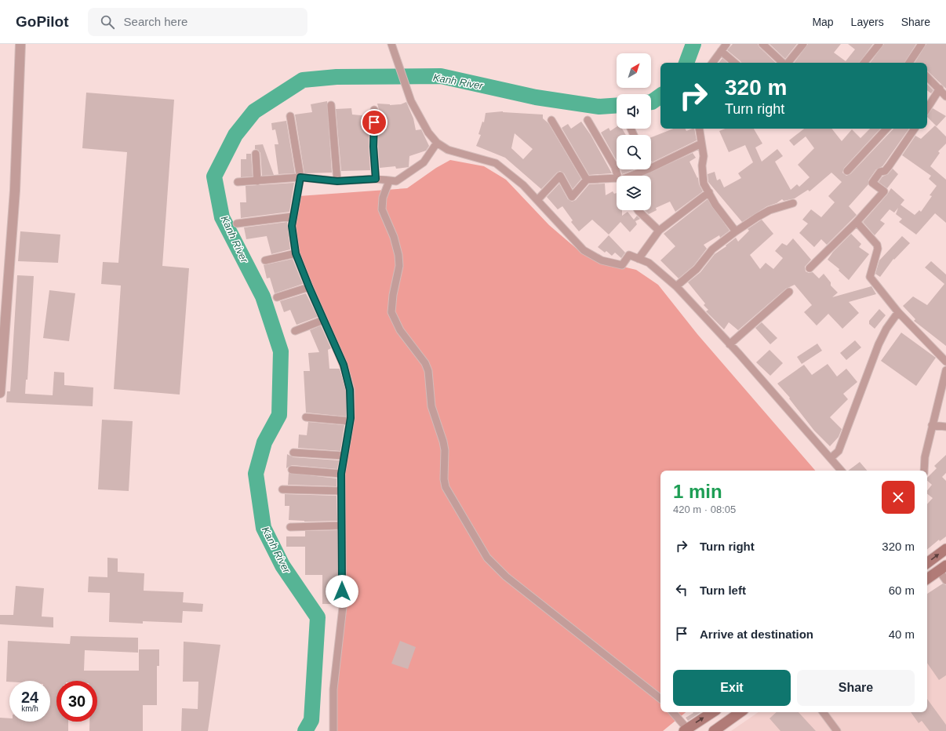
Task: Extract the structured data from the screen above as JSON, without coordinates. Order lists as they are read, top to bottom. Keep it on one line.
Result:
{"water":["Kanh River"],"north":"top right","page":{"header":"GoPilot","search":"Search here","nav":["Map","Layers","Share"],"turn":["320 m","Turn right"],"heading":["1 min","420 m · 08:05"],"list":[{"name":"Turn right","value":"320 m"},{"name":"Turn left","value":"60 m"},{"name":"Arrive at destination","value":"40 m"}],"buttons":["Exit","Share"],"speed":"24 km/h","limit":"30"}}
